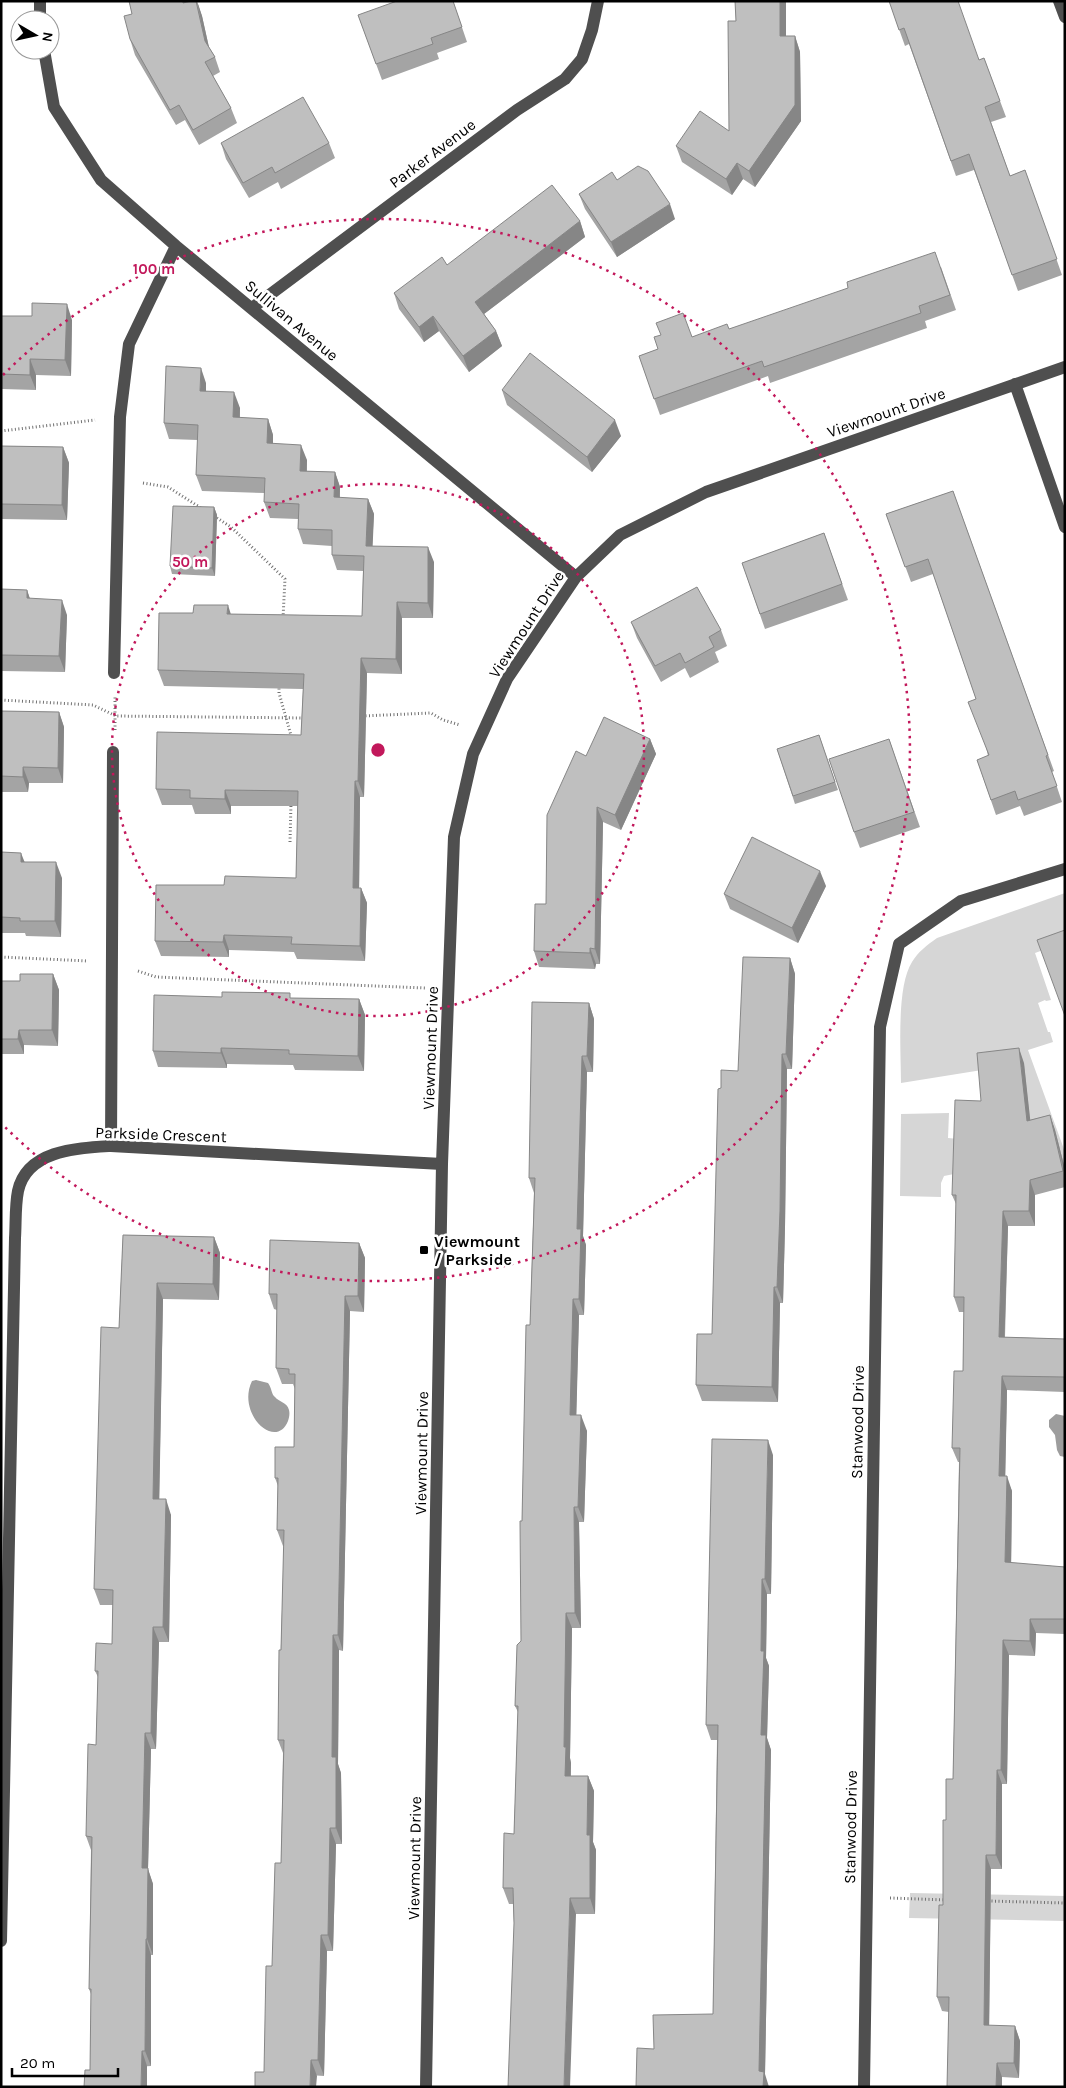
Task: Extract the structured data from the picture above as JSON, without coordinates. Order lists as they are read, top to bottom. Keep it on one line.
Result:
{"streets":{"street":["Parker Avenue","Sullivan Avenue","Viewmount Drive","Parkside Crescent","Stanwood Drive"]},"crossings":[["Parker Avenue","Sullivan Avenue"],["Sullivan Avenue","Viewmount Drive"],["Viewmount Drive","Parkside Crescent"]],"places":{"transit":["Viewmount / Parkside"]},"scale_bar":"20 m","north":"right","rings":["100 m","50 m"]}
